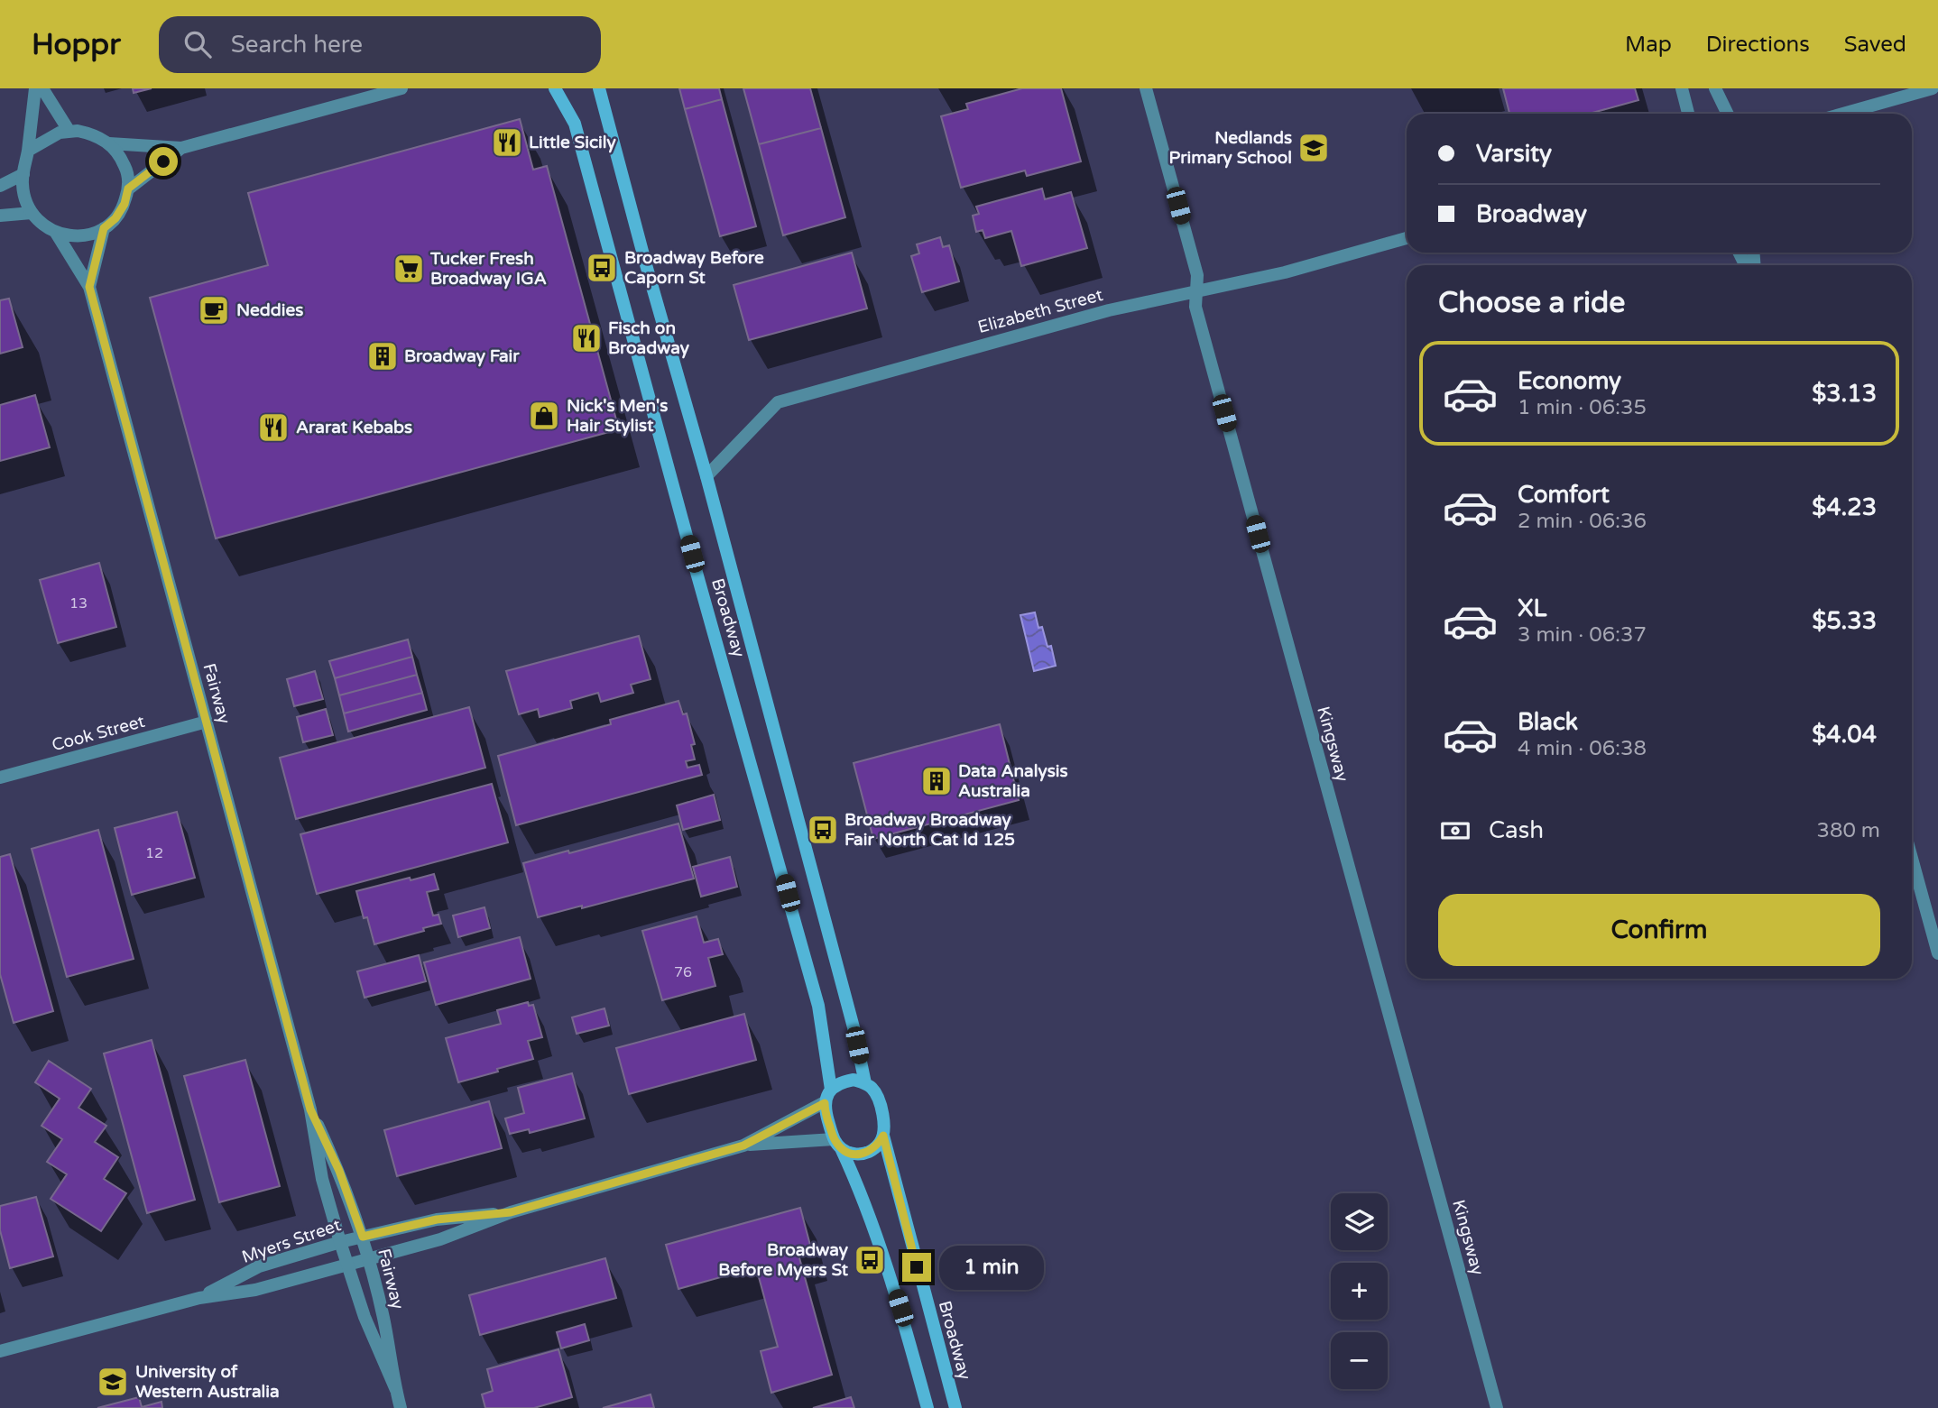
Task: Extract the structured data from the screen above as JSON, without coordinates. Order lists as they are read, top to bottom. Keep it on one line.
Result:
{"streets":{"main road":["Broadway"],"street":["Elizabeth Street","Fairway","Cook Street","Kingsway","Myers Street"]},"crossings":[["Elizabeth Street","Broadway"],["Elizabeth Street","Kingsway"],["Broadway","Myers Street"],["Fairway","Cook Street"],["Fairway","Myers Street"]],"places":{"restaurant":["Little Sicily","Fisch on Broadway","Ararat Kebabs"],"school or university":["Nedlands Primary School","University of Western Australia"],"bus stop":["Broadway Before Caporn St","Broadway Broadway Fair North Cat Id 125","Broadway Before Myers St"],"supermarket":["Tucker Fresh Broadway IGA"],"cafe":["Neddies"],"building":["Broadway Fair","Data Analysis Australia"],"shop":["Nick's Men's Hair Stylist"]},"house_numbers":["13","12","76"],"page":{"header":"Hoppr","search":"Search here","nav":["Map","Directions","Saved"],"banner":["Varsity","Broadway"],"heading":"Choose a ride","list":[{"name":"Economy","note":"1 min · 06:35","value":"$3.13"},{"name":"Comfort","note":"2 min · 06:36","value":"$4.23"},{"name":"XL","note":"3 min · 06:37","value":"$5.33"},{"name":"Black","note":"4 min · 06:38","value":"$4.04"}],"pay":["Cash","380 m"],"buttons":"Confirm","map_buttons":["+","−"],"bubble":"1 min"}}
